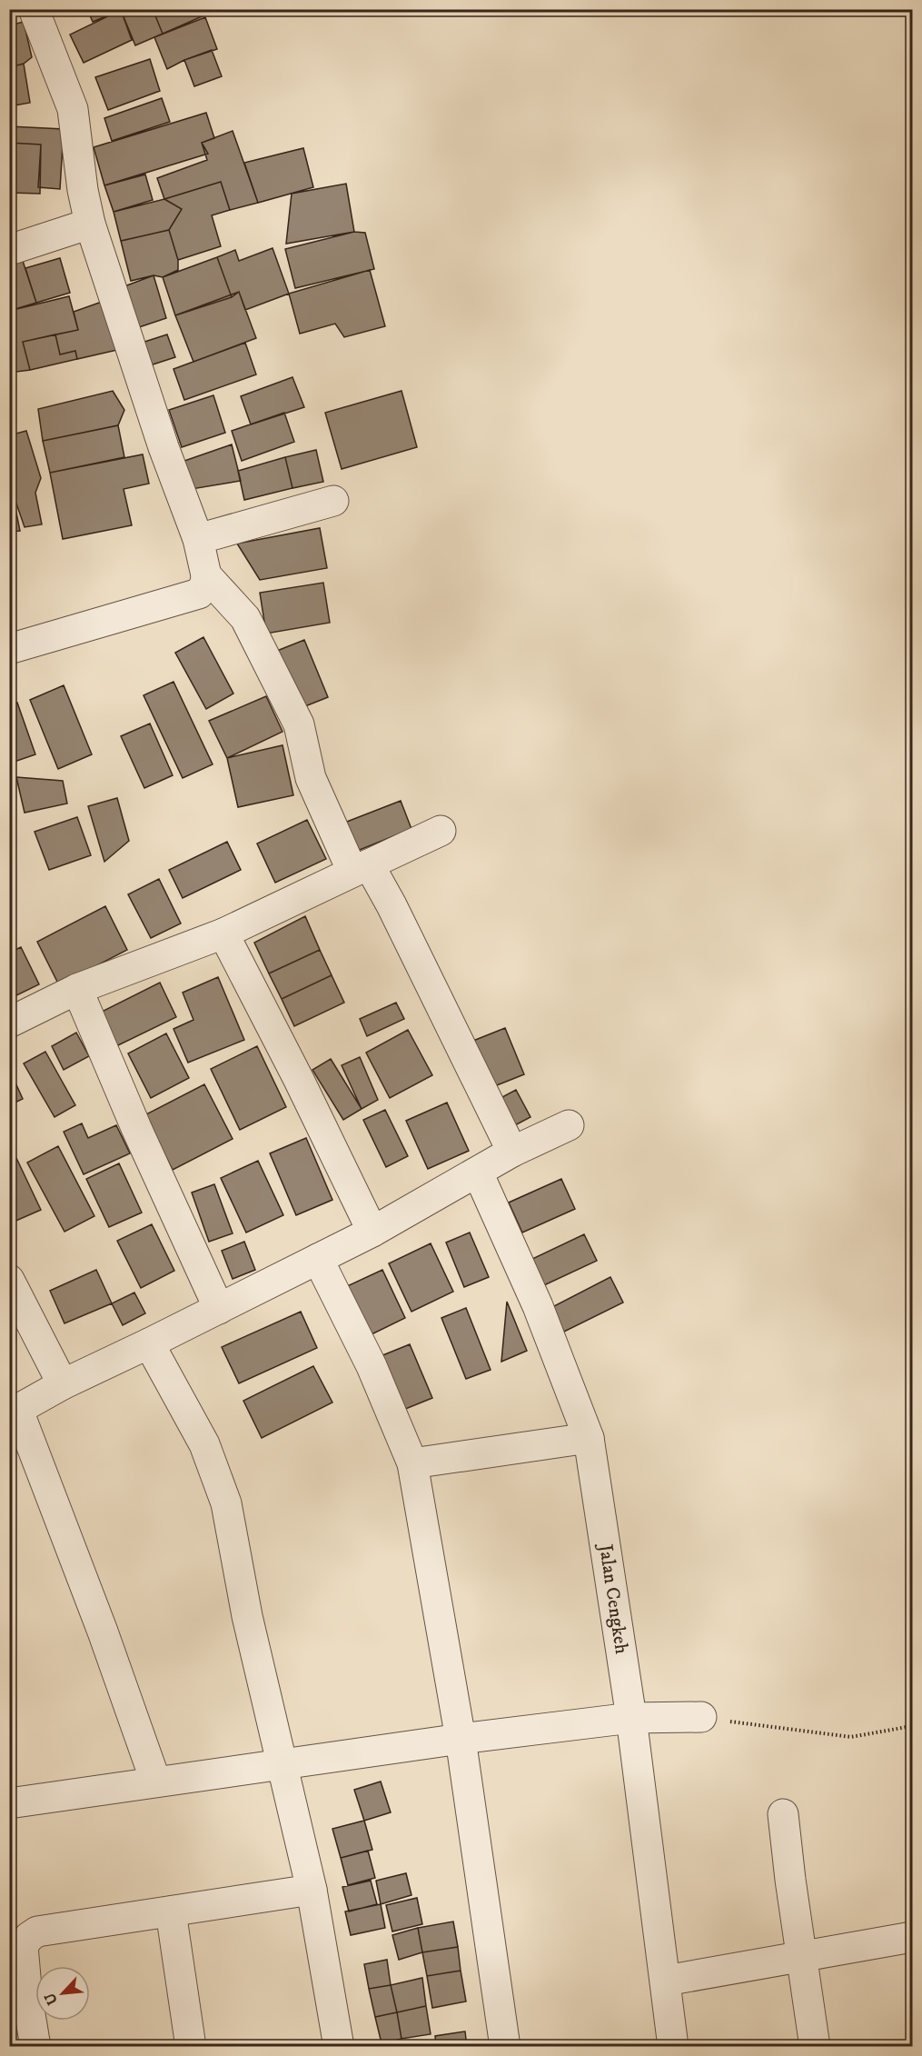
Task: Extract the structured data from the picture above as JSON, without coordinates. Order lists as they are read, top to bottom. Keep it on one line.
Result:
{"streets":{"street":["Jalan Cengkeh"]},"north":"bottom left"}
